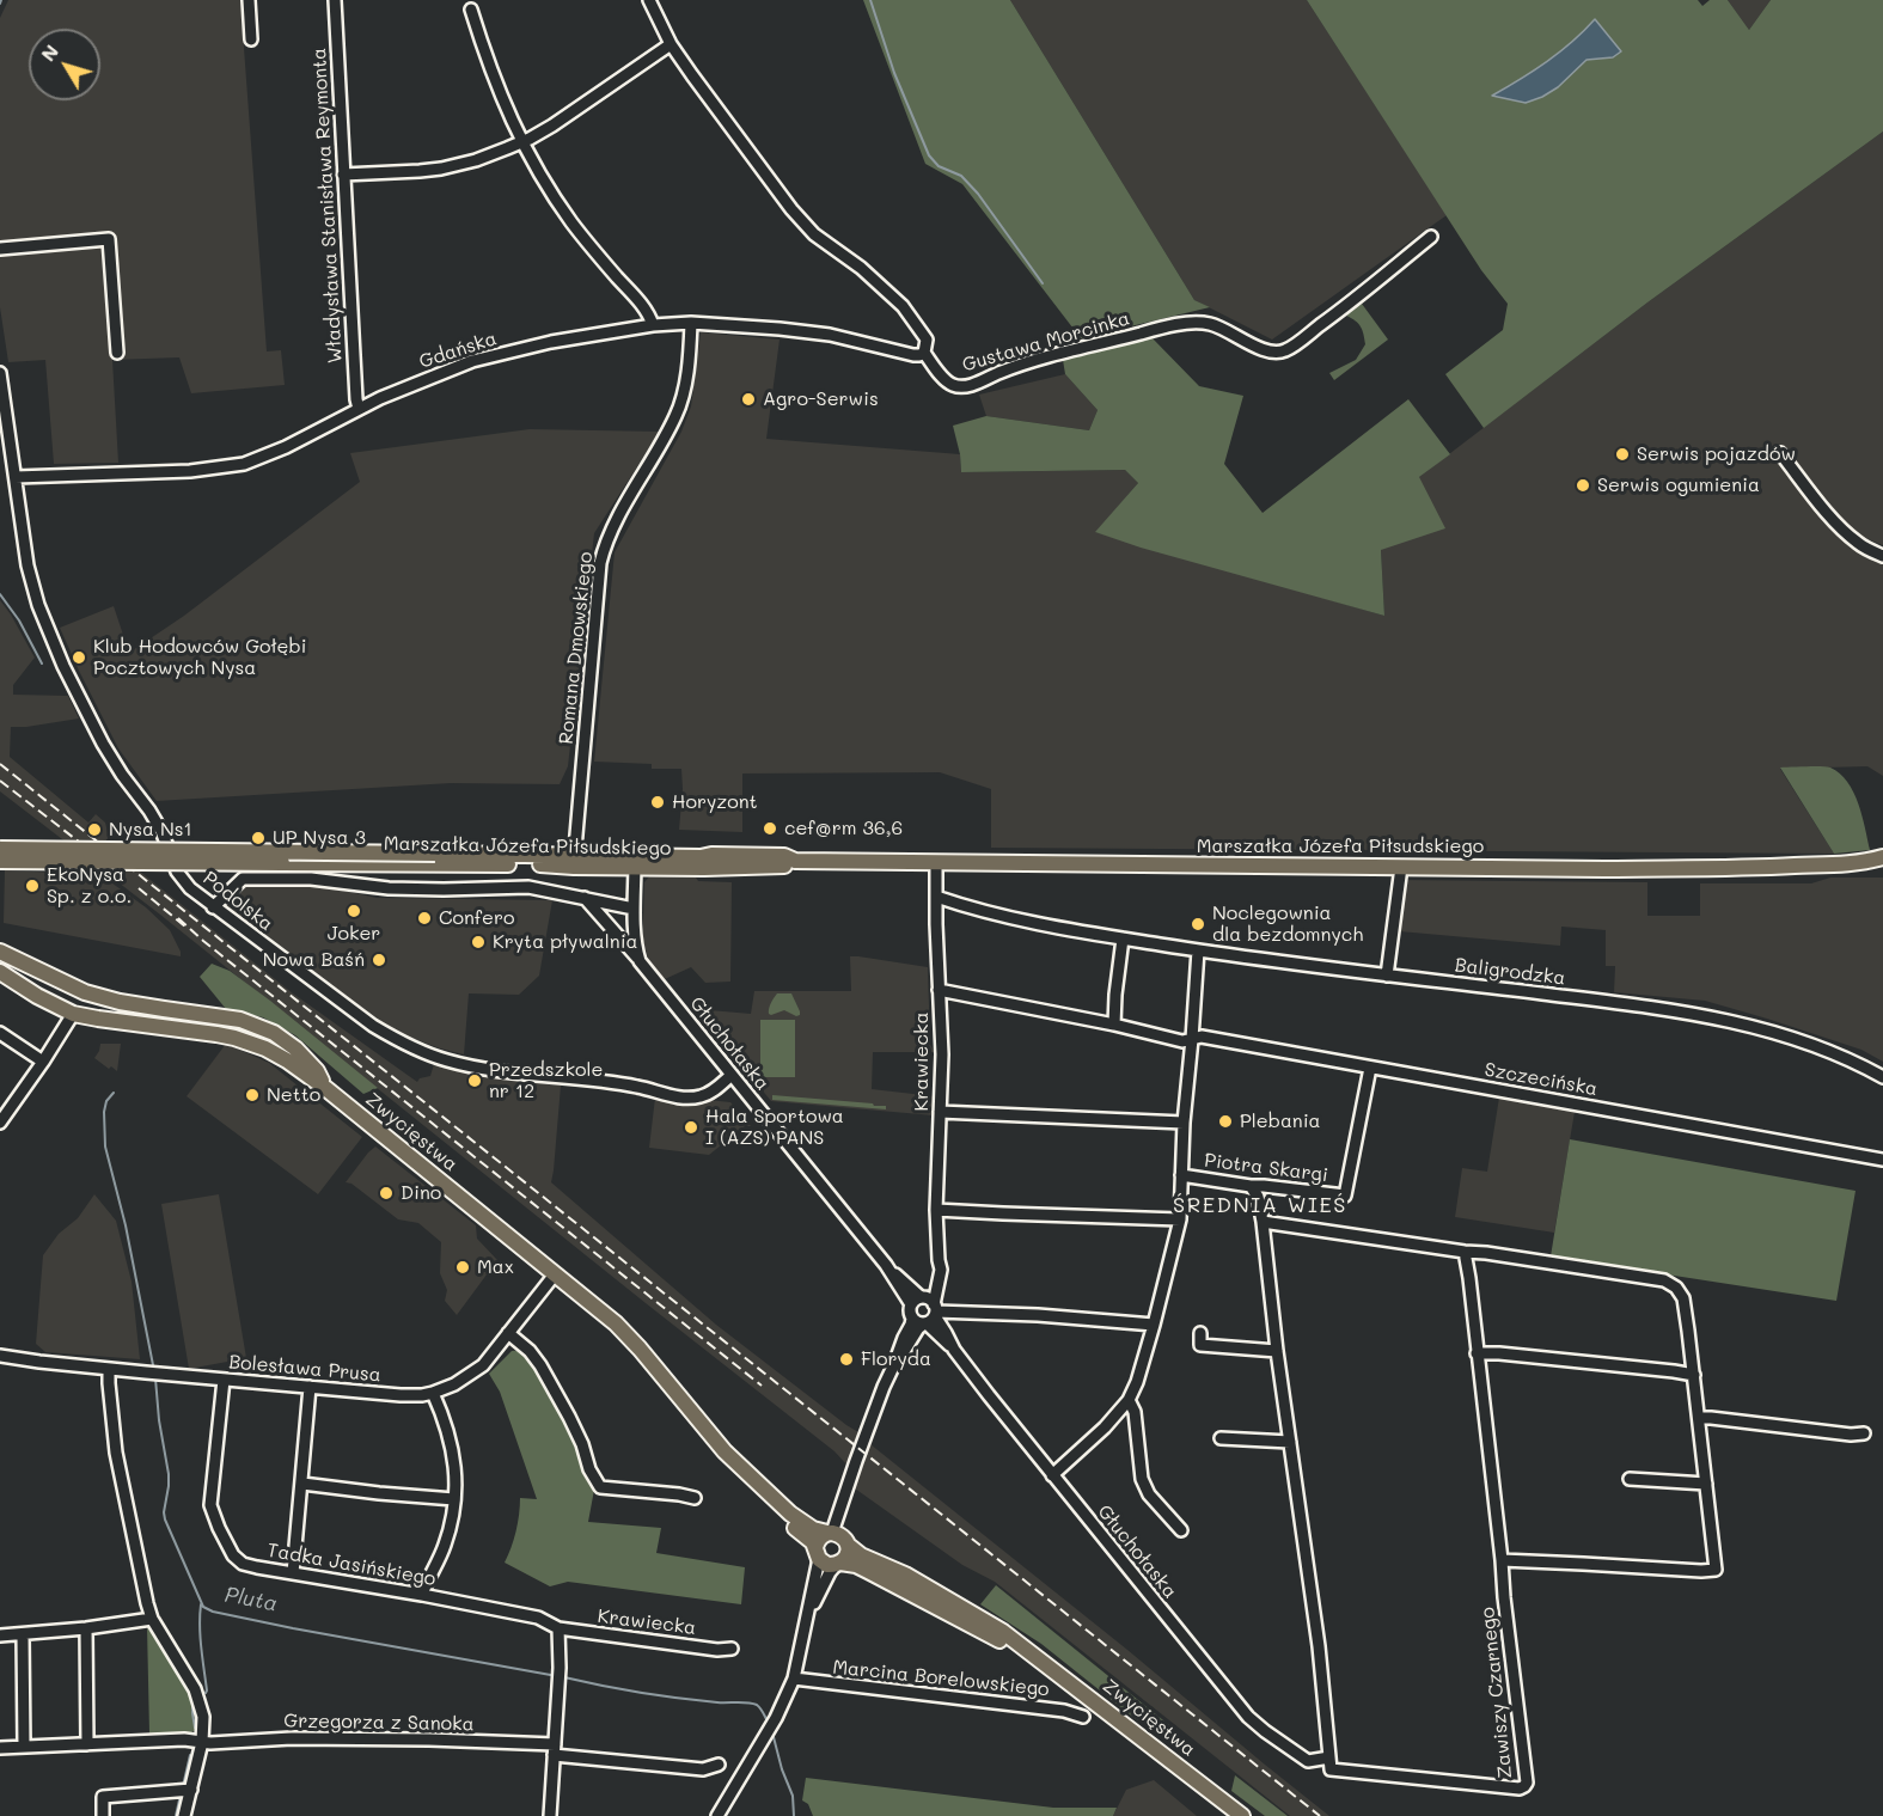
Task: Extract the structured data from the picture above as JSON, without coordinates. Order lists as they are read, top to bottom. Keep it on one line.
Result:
{"streets":{"main road":["Marszałka Józefa Piłsudskiego","Zwycięstwa"],"street":["Władysława Stanisława Reymonta","Gustawa Morcinka","Gdańska","Romana Dmowskiego","Podolska","Baligrodzka","Głuchołaska","Krawiecka","Szczecińska","Piotra Skargi","Bolesława Prusa","Tadka Jasińskiego","Marcina Borelowskiego","Zawiszy Czarnego","Grzegorza z Sanoka"]},"crossings":[["Władysława Stanisława Reymonta","Gdańska"],["Gustawa Morcinka","Gdańska"],["Gdańska","Romana Dmowskiego"],["Gdańska","Podolska"],["Romana Dmowskiego","Marszałka Józefa Piłsudskiego"],["Marszałka Józefa Piłsudskiego","Podolska"],["Marszałka Józefa Piłsudskiego","Krawiecka"],["Podolska","Głuchołaska"],["Baligrodzka","Krawiecka"],["Głuchołaska","Krawiecka"],["Głuchołaska","Zawiszy Czarnego"],["Krawiecka","Szczecińska"],["Krawiecka","Zwycięstwa"],["Krawiecka","Tadka Jasińskiego"],["Szczecińska","Piotra Skargi"],["Zwycięstwa","Bolesława Prusa"],["Bolesława Prusa","Tadka Jasińskiego"]],"districts":["ŚREDNIA WIEŚ"],"water":["Pluta"],"places":["Agro-Serwis","Serwis pojazdów","Serwis ogumienia","Klub Hodowców Gołębi Pocztowych Nysa","Horyzont","cef@rm 36,6","Nysa Ns1","UP Nysa 3","EkoNysa Sp. z o.o.","Joker","Confero","Noclegownia dla bezdomnych","Kryta pływalnia","Nowa Baśń","Przedszkole nr 12","Netto","Plebania","Hala Sportowa I (AZS) PANS","Dino","Max","Floryda"],"north":"top left"}
